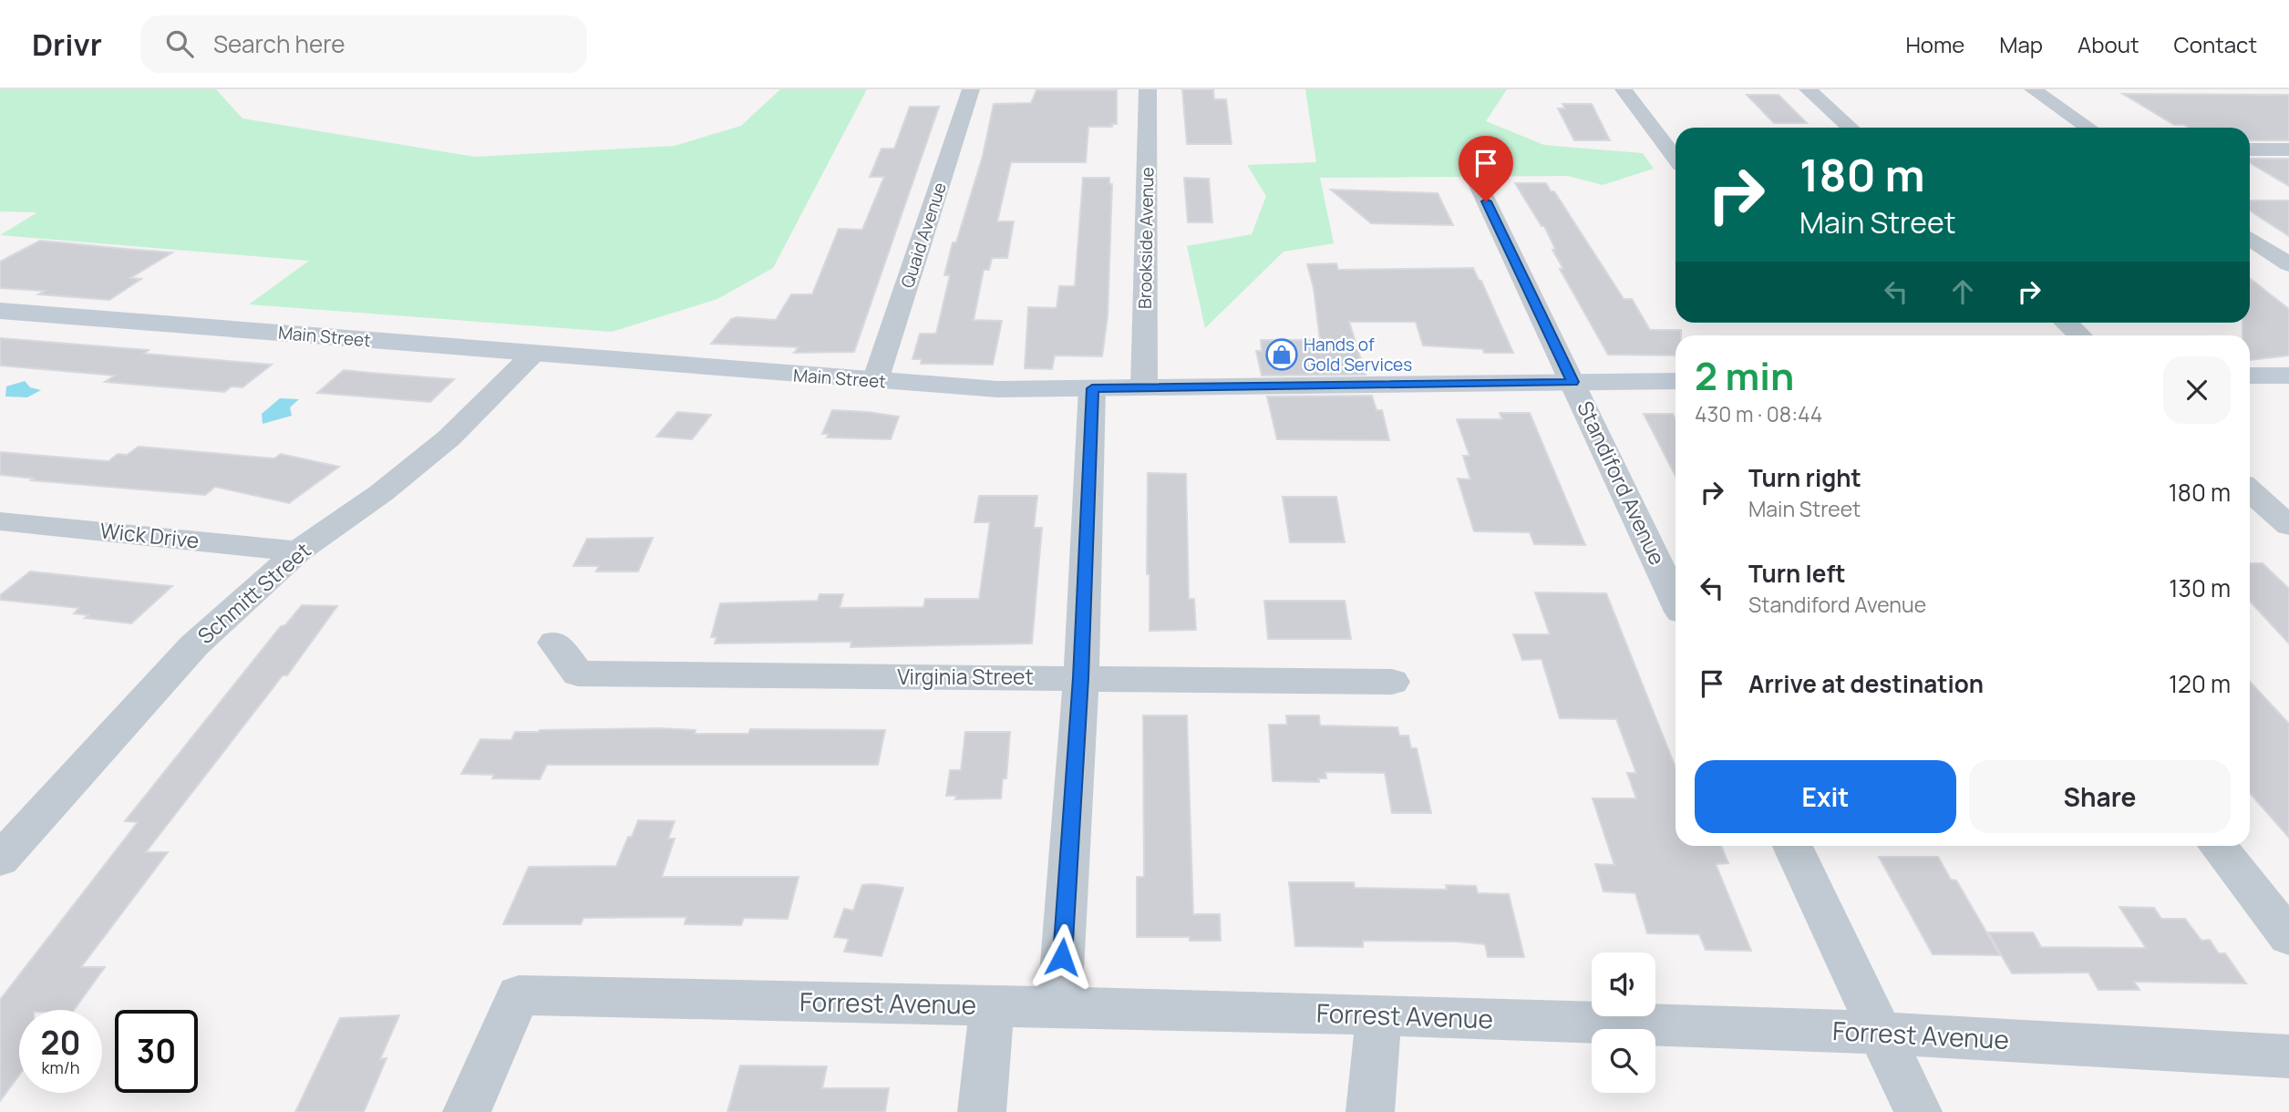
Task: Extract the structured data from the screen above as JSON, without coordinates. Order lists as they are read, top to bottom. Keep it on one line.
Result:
{"streets":{"main road":["Main Street"],"street":["Quaid Avenue","Brookside Avenue","Standiford Avenue","Wick Drive","Schmitt Street","Virginia Street","Forrest Avenue"]},"crossings":[["Quaid Avenue","Main Street"],["Brookside Avenue","Main Street"],["Main Street","Standiford Avenue"],["Main Street","Schmitt Street"],["Wick Drive","Schmitt Street"]],"places":{"shop":["Hands of Gold Services"]},"page":{"header":"Drivr","search":"Search here","nav":["Home","Map","About","Contact"],"turn":["180 m","Main Street"],"heading":["2 min","430 m · 08:44"],"list":[{"name":"Turn right","note":"Main Street","value":"180 m"},{"name":"Turn left","note":"Standiford Avenue","value":"130 m"},{"name":"Arrive at destination","value":"120 m"}],"buttons":["Exit","Share"],"speed":"20 km/h","limit":"30"}}
